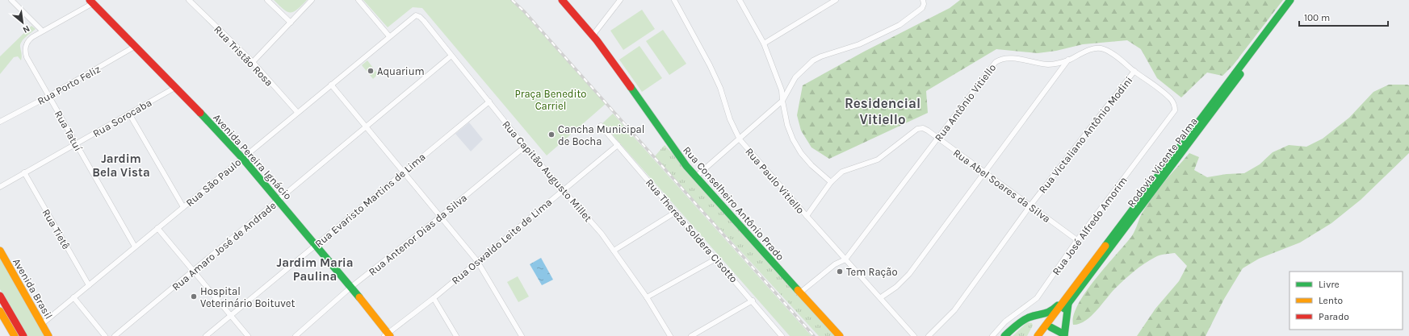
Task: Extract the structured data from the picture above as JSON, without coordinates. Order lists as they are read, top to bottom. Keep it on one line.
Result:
{"streets":{"main road":["Avenida Pereira Ignácio","Rodovia Vicente Palma","Rua Conselheiro Antônio Prado","Avenida Brasil"],"street":["Rua Tristão Rosa","Rua Porto Feliz","Rua Antônio Vitiello","Rua Sorocaba","Rua Tatuí","Rua Victaliano Antônio Modini","Rua Capitão Augusto Millet","Rua Paulo Vitiello","Rua São Paulo","Rua Abel Soares da Silva","Rua Evaristo Martins de Lima","Rua José Alfredo Amorim","Rua Tietê","Rua Thereza Soldera Cisotto","Rua Antenor Dias da Silva","Rua Oswaldo Leite de Lima","Rua Amaro José de Andrade"]},"crossings":[["Rua Tristão Rosa","Rua São Paulo"],["Rua Porto Feliz","Rua Tatuí"],["Rua Porto Feliz","Avenida Pereira Ignácio"],["Rua Antônio Vitiello","Rua Victaliano Antônio Modini"],["Rua Antônio Vitiello","Rua Paulo Vitiello"],["Rua Antônio Vitiello","Rua Abel Soares da Silva"],["Rua Antônio Vitiello","Rua Conselheiro Antônio Prado"],["Rua Antônio Vitiello","Rua José Alfredo Amorim"],["Rua Sorocaba","Rua Tatuí"],["Rua Sorocaba","Avenida Pereira Ignácio"],["Rua Sorocaba","Rua Tietê"],["Rua Tatuí","Rua São Paulo"],["Rua Victaliano Antônio Modini","Rua Abel Soares da Silva"],["Avenida Pereira Ignácio","Rua São Paulo"],["Avenida Pereira Ignácio","Rua Evaristo Martins de Lima"],["Avenida Pereira Ignácio","Rua Antenor Dias da Silva"],["Avenida Pereira Ignácio","Rua Oswaldo Leite de Lima"],["Avenida Pereira Ignácio","Rua Amaro José de Andrade"],["Rua Capitão Augusto Millet","Rua São Paulo"],["Rua Capitão Augusto Millet","Rua Evaristo Martins de Lima"],["Rua Capitão Augusto Millet","Rua Antenor Dias da Silva"],["Rua Capitão Augusto Millet","Rua Oswaldo Leite de Lima"],["Rua Capitão Augusto Millet","Rua Amaro José de Andrade"],["Rua Paulo Vitiello","Rua Abel Soares da Silva"],["Rua São Paulo","Rua Tietê"],["Rua São Paulo","Avenida Brasil"],["Rua Abel Soares da Silva","Rua José Alfredo Amorim"],["Rua Thereza Soldera Cisotto","Rua Oswaldo Leite de Lima"]],"districts":["Residencial Vitiello","Jardim Bela Vista","Jardim Maria Paulina"],"parks":["Praça Benedito Carriel"],"places":["Aquarium","Cancha Municipal de Bocha","Tem Ração","Hospital Veterinário Boituvet"],"legend":["Livre","Lento","Parado"],"scale_bar":"100 m","north":"bottom right"}
